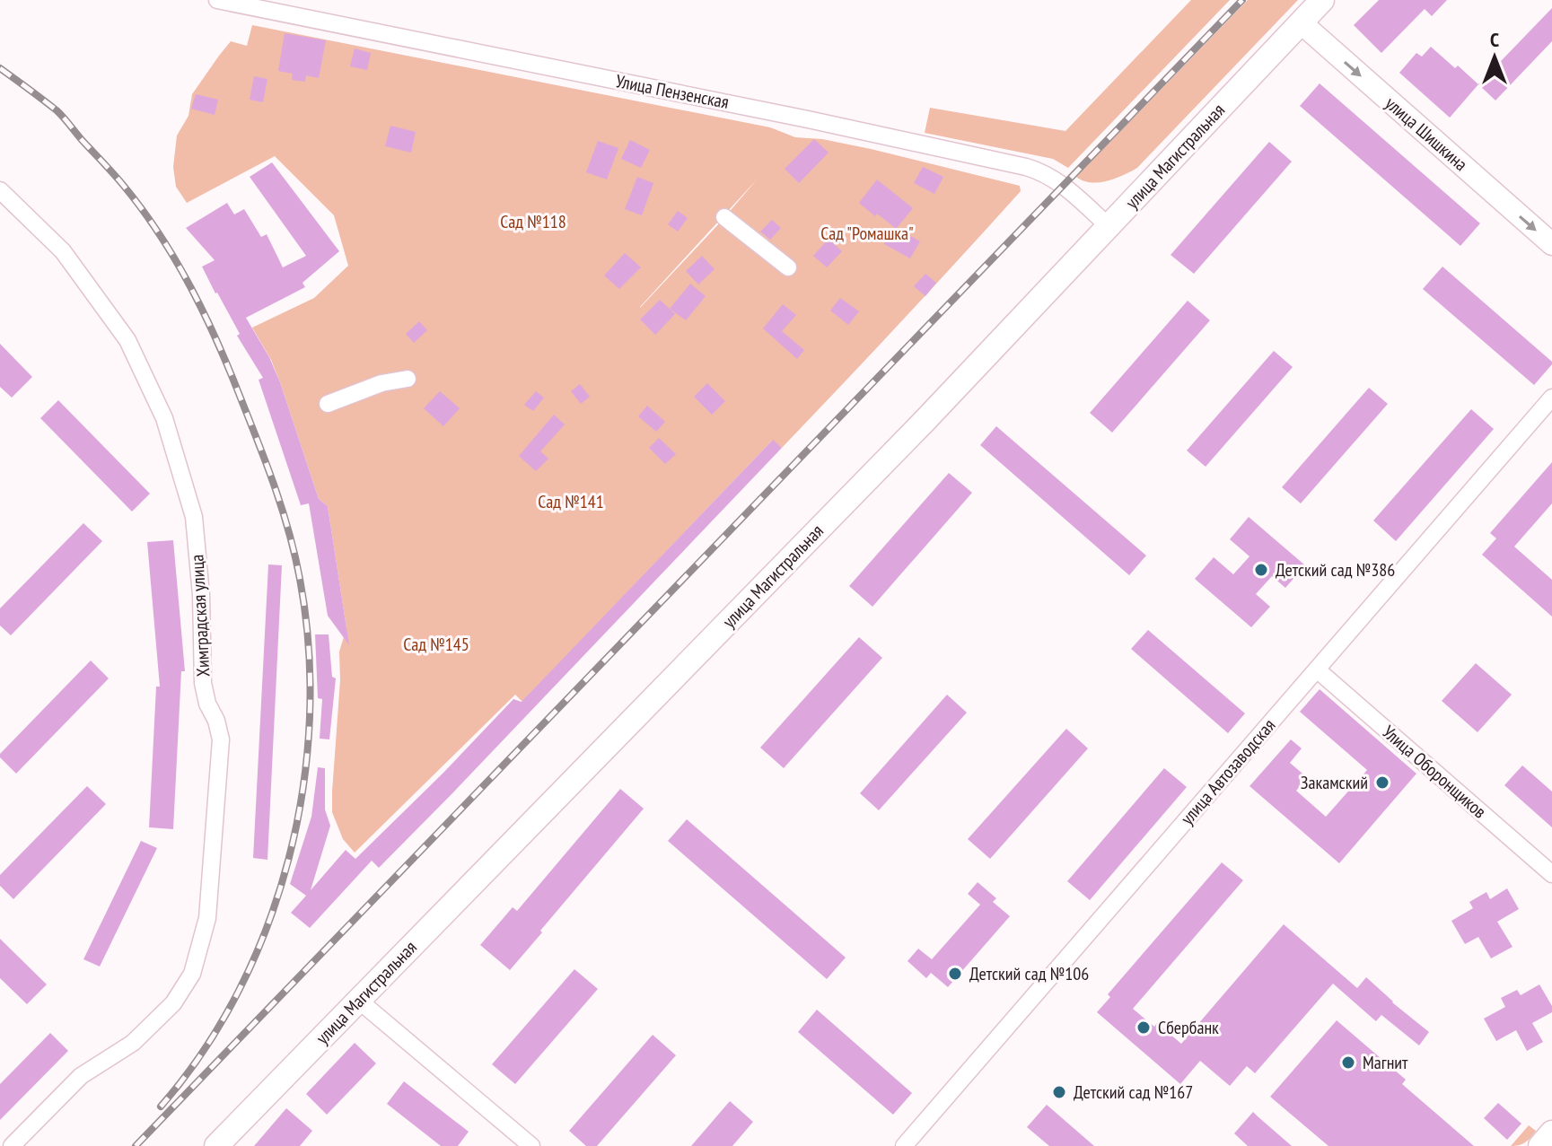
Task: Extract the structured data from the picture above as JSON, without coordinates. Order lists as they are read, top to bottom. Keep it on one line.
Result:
{"streets":{"main road":["улица Магистральная"],"street":["Улица Пензенская","улица Шишкина","Химградская улица","улица Автозаводская","Улица Оборонщиков"]},"crossings":[["Улица Пензенская","улица Магистральная"],["улица Шишкина","улица Магистральная"],["улица Автозаводская","Улица Оборонщиков"]],"one_way":["улица Шишкина"],"parks":["Сад №118","Сад \"Ромашка\"","Сад №141","Сад №145"],"places":["Детский сад №386","Закамский","Детский сад №106","Сбербанк","Магнит","Детский сад №167"],"north":"top"}
